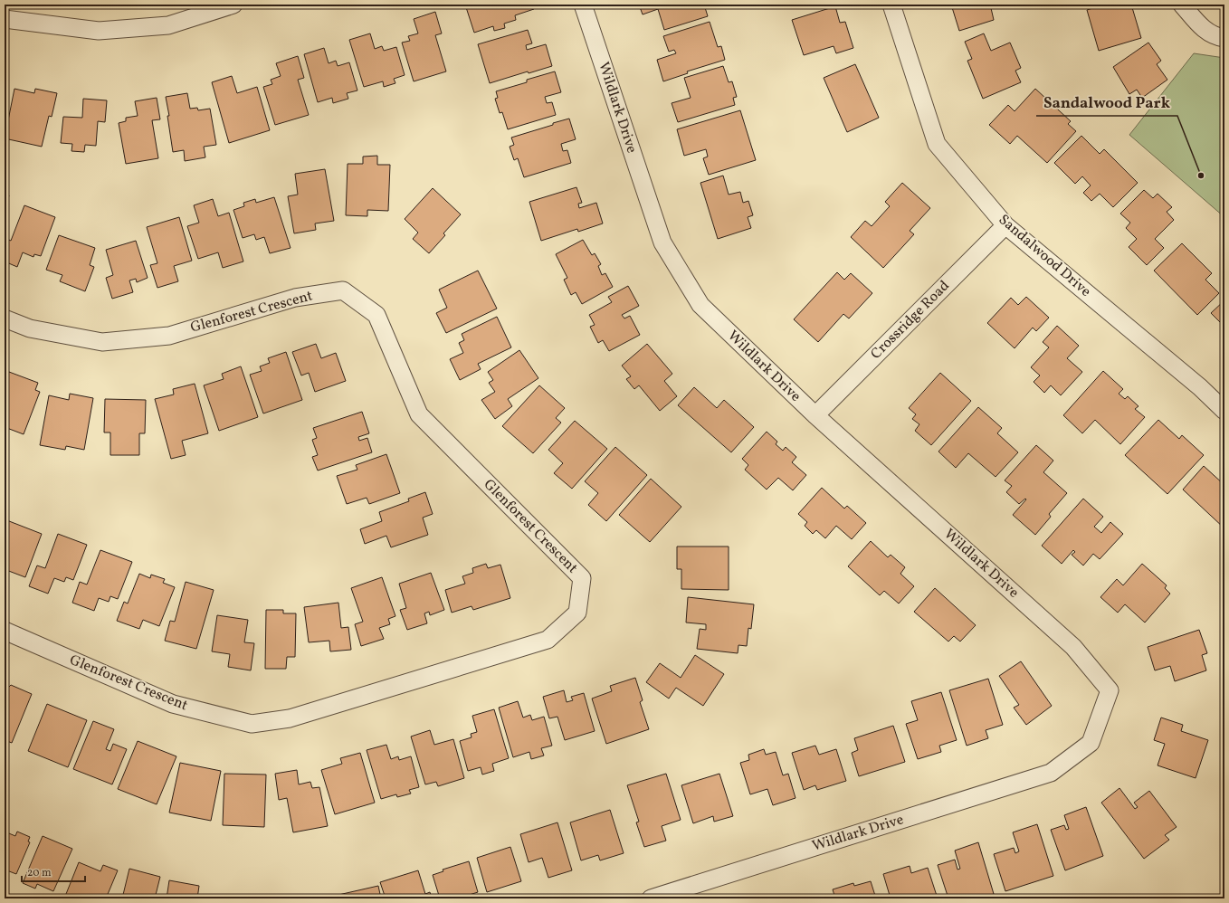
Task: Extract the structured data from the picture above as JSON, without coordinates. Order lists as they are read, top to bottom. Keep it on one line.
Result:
{"streets":{"street":["Wildlark Drive","Sandalwood Drive","Glenforest Crescent","Crossridge Road"]},"crossings":[["Wildlark Drive","Crossridge Road"],["Sandalwood Drive","Crossridge Road"]],"places":["Sandalwood Park"],"scale_bar":"20 m"}
